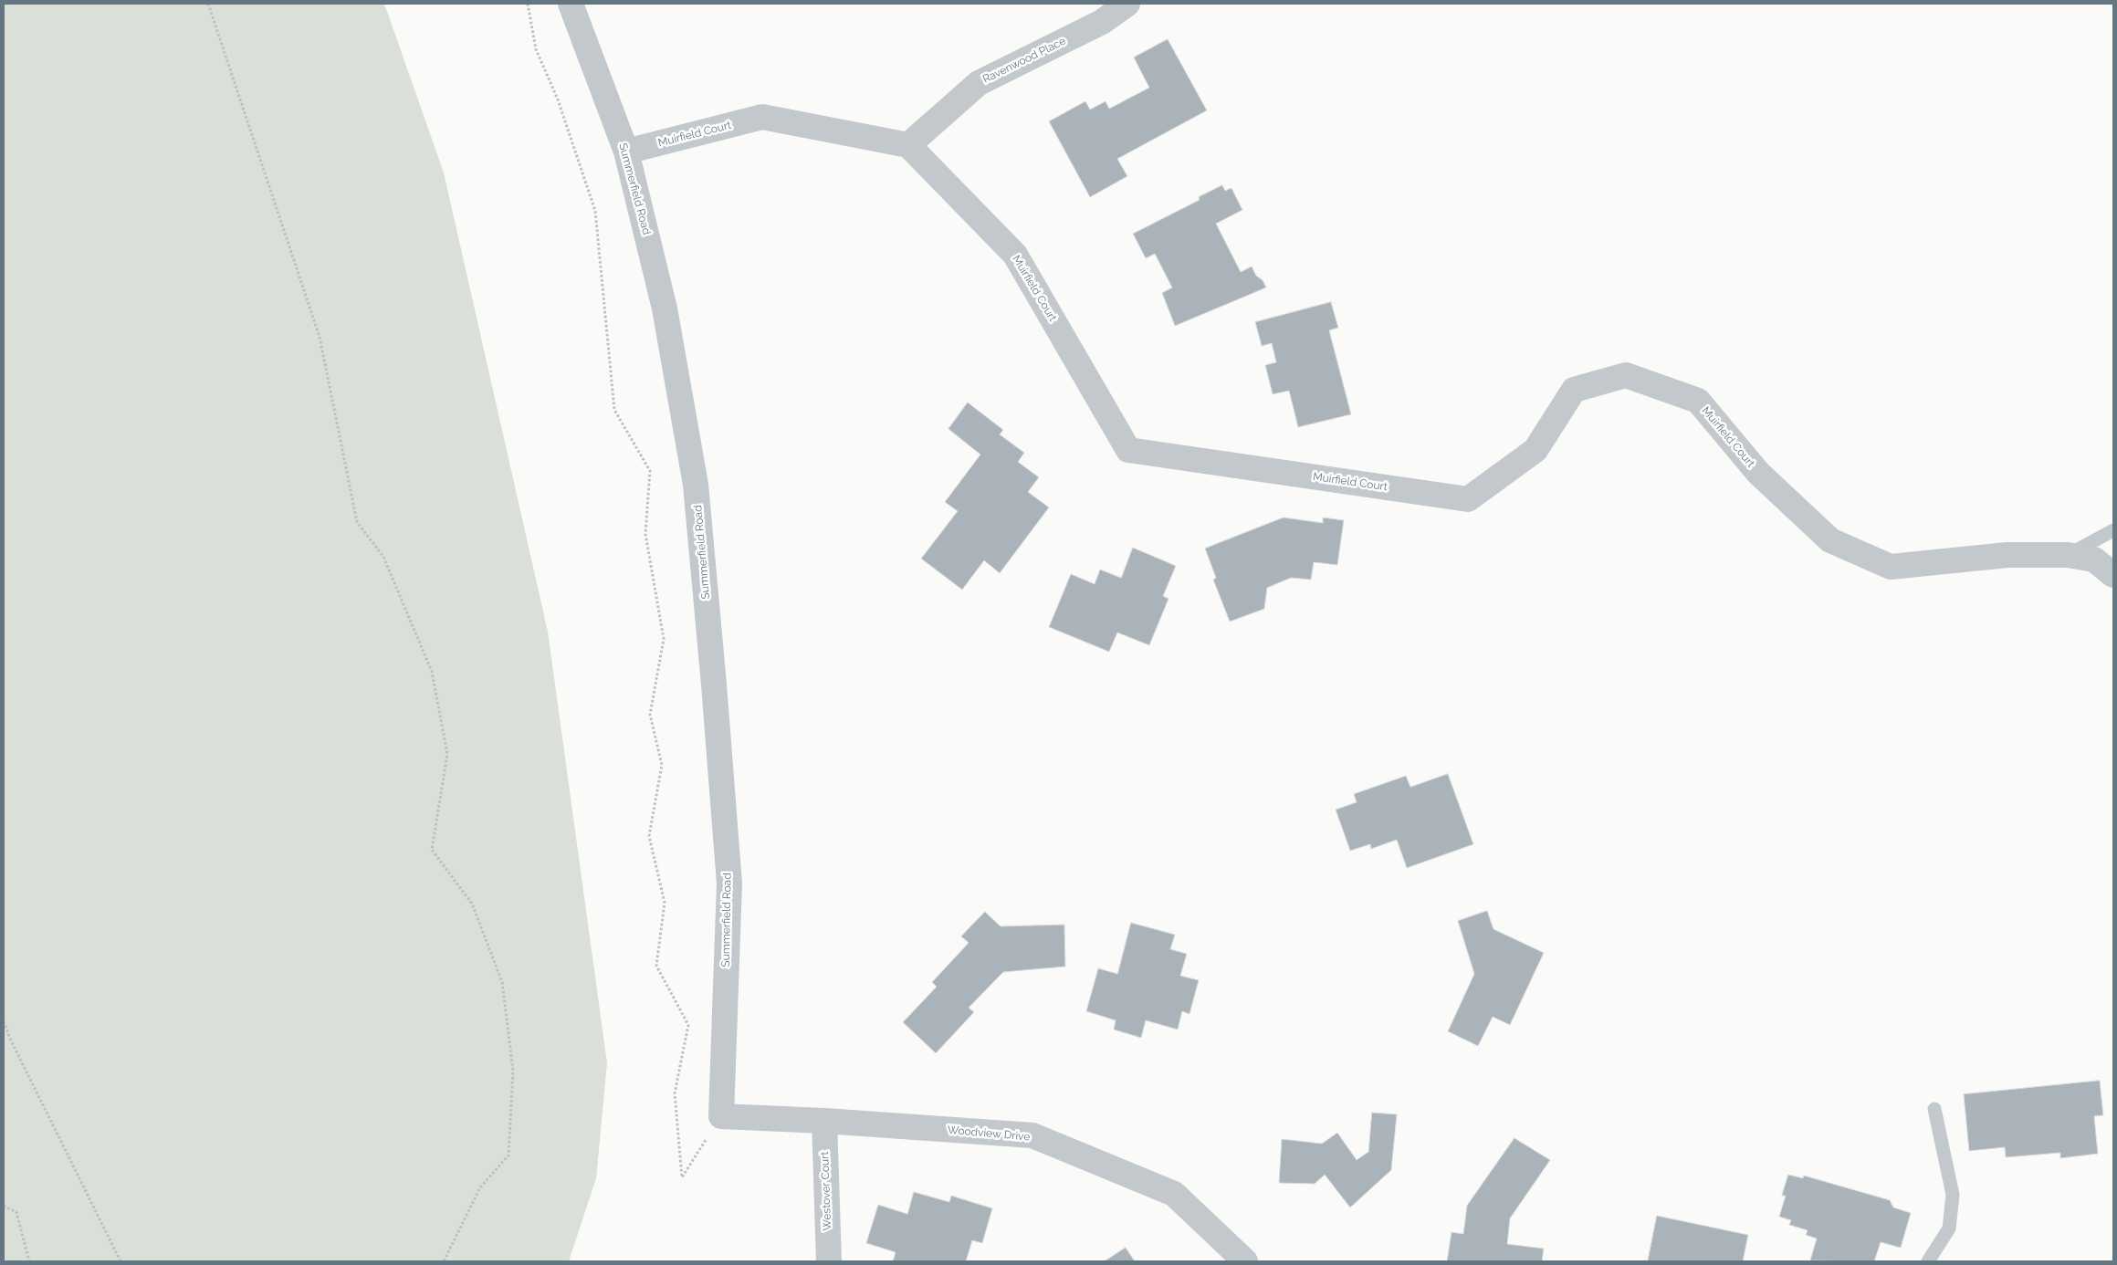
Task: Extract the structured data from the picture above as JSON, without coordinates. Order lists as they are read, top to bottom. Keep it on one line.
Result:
{"streets":{"street":["Ravenwood Place","Muirfield Court","Summerfield Road","Woodview Drive","Westover Court"]},"crossings":[["Ravenwood Place","Muirfield Court"],["Muirfield Court","Summerfield Road"],["Summerfield Road","Woodview Drive"],["Woodview Drive","Westover Court"]]}
